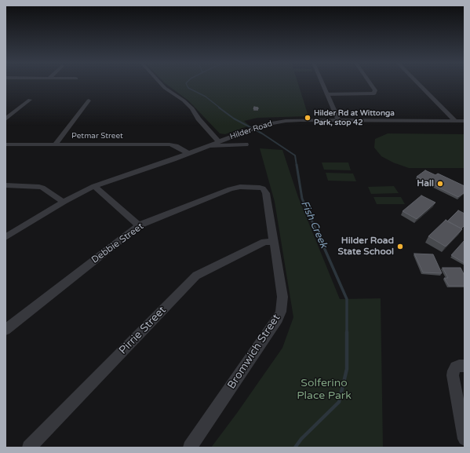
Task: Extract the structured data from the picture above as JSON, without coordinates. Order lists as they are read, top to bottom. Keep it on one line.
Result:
{"streets":{"street":["Hilder Road","Petmar Street","Debbie Street","Pirrie Street","Bromwich Street"]},"crossings":[["Hilder Road","Petmar Street"],["Debbie Street","Bromwich Street"],["Pirrie Street","Bromwich Street"]],"water":["Fish Creek"],"parks":["Solferino Place Park"],"places":["Hilder Rd at Wittonga Park, stop 42","Hall","Hilder Road State School"]}
